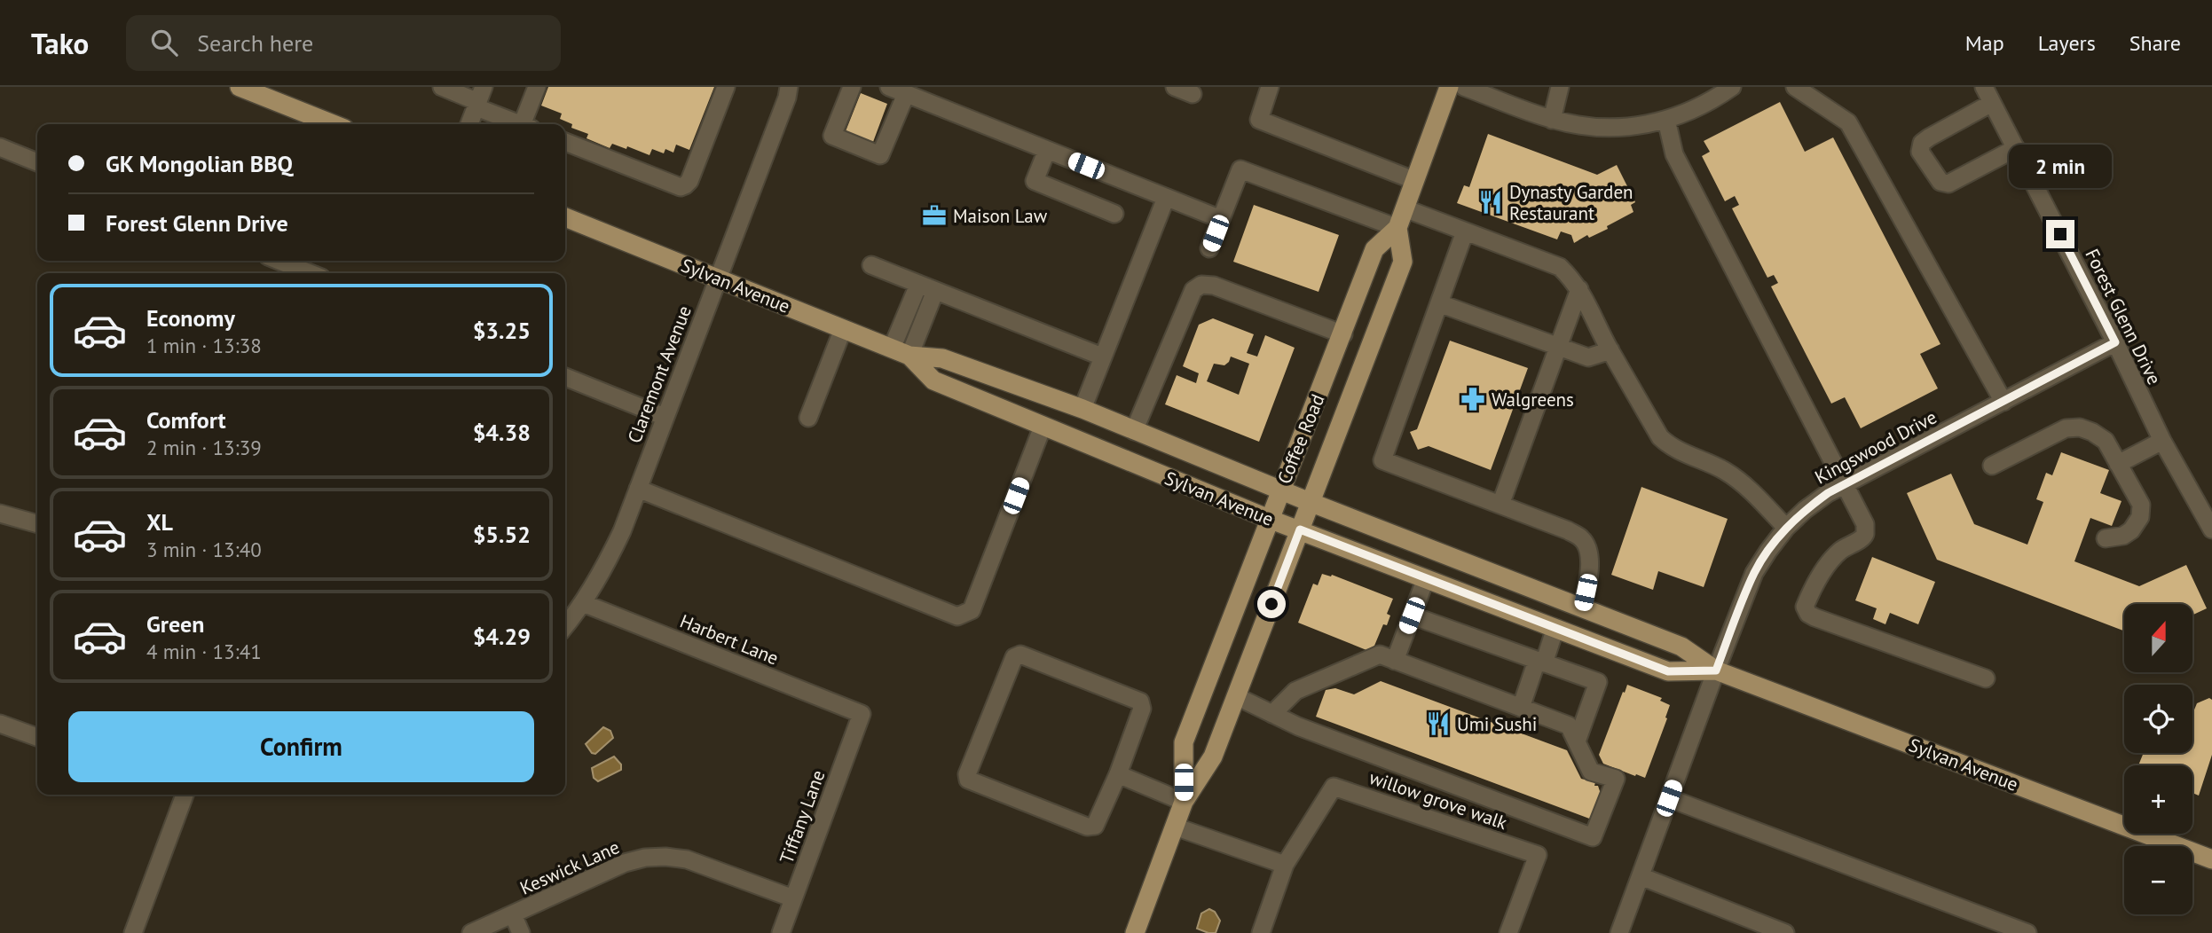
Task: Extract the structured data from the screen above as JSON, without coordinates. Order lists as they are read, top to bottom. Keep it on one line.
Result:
{"streets":{"main road":["Sylvan Avenue","Coffee Road"],"street":["Forest Glenn Drive","Claremont Avenue","Kingswood Drive","Harbert Lane","willow grove walk","Tiffany Lane","Keswick Lane"]},"crossings":[["Sylvan Avenue","Claremont Avenue"],["Sylvan Avenue","Coffee Road"],["Sylvan Avenue","Kingswood Drive"],["Forest Glenn Drive","Kingswood Drive"],["Claremont Avenue","Harbert Lane"],["Harbert Lane","Tiffany Lane"],["Tiffany Lane","Keswick Lane"]],"places":{"restaurant":["Dynasty Garden Restaurant","Umi Sushi"],"office":["Maison Law"],"pharmacy":["Walgreens"]},"north":"top","page":{"header":"Tako","search":"Search here","nav":["Map","Layers","Share"],"banner":["GK Mongolian BBQ","Forest Glenn Drive"],"bubble":"2 min","list":[{"name":"Economy","note":"1 min · 13:38","value":"$3.25"},{"name":"Comfort","note":"2 min · 13:39","value":"$4.38"},{"name":"XL","note":"3 min · 13:40","value":"$5.52"},{"name":"Green","note":"4 min · 13:41","value":"$4.29"}],"map_buttons":["+","−"],"buttons":"Confirm"}}
